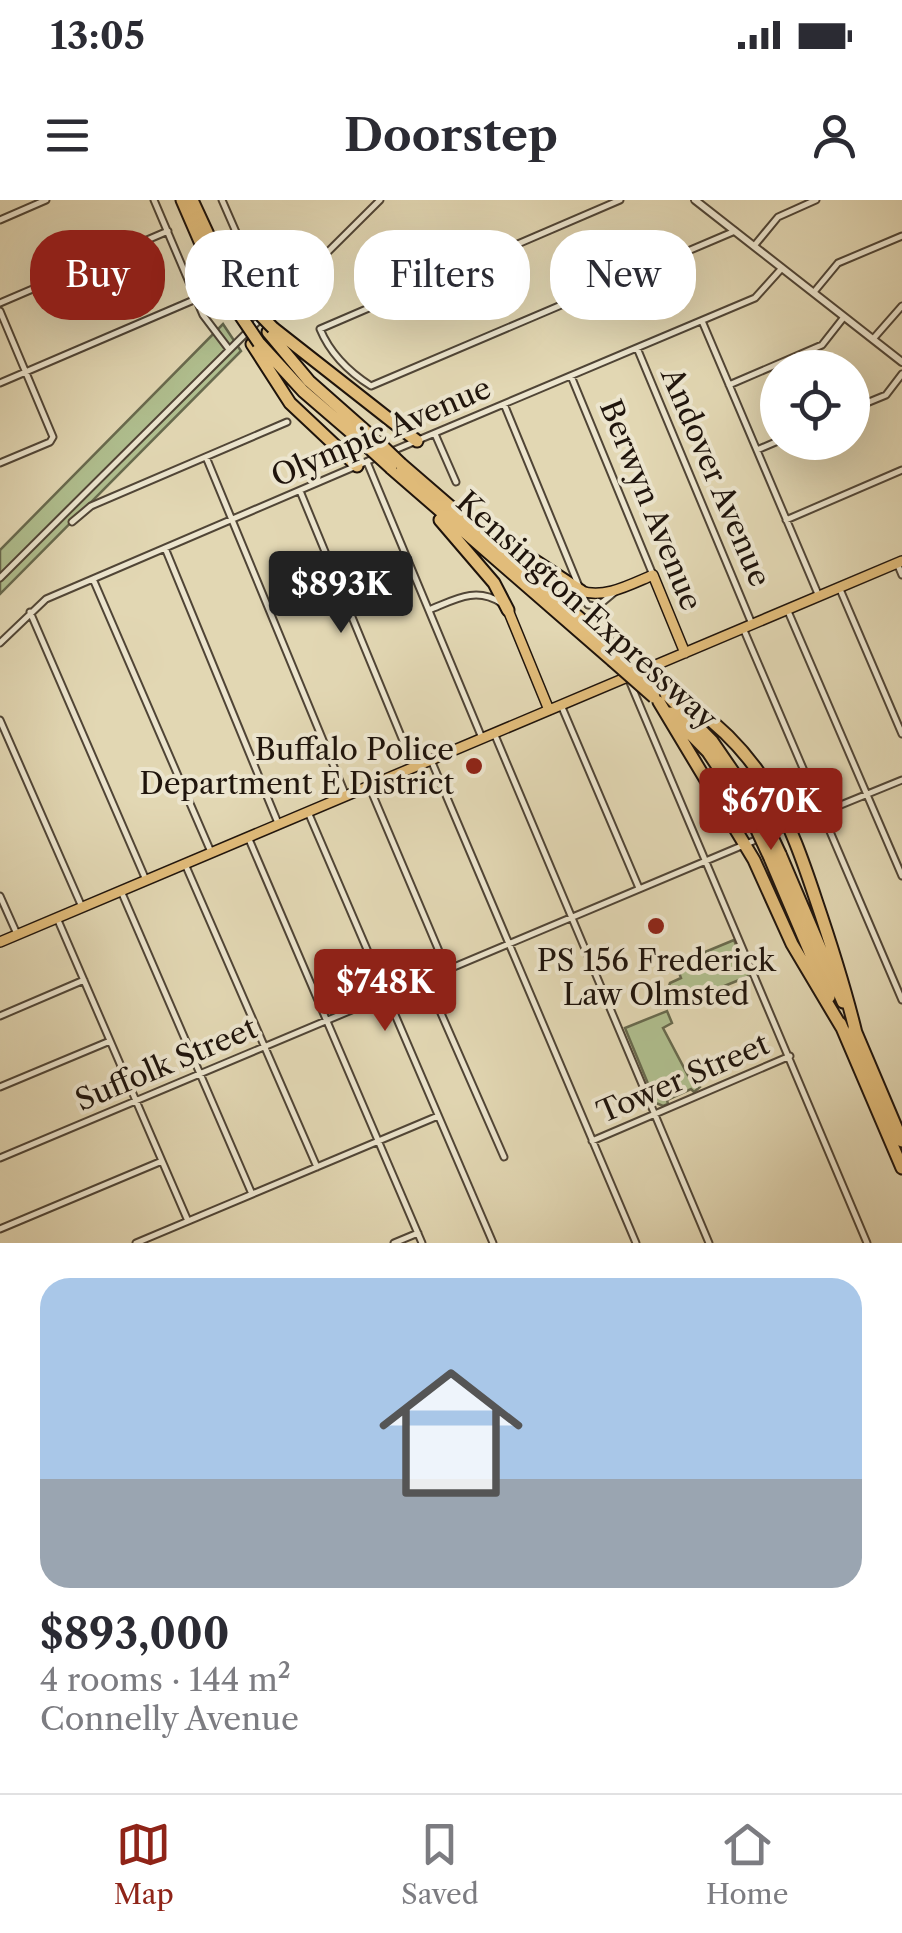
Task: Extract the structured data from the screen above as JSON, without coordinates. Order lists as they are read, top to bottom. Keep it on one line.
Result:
{"streets":{"highway":["Kensington Expressway"],"main road":["Berwyn Avenue"],"street":["Olympic Avenue","Andover Avenue","Suffolk Street","Tower Street"]},"crossings":[["Olympic Avenue","Andover Avenue"],["Olympic Avenue","Berwyn Avenue"],["Andover Avenue","Suffolk Street"]],"places":["Buffalo Police Department E District","PS 156 Frederick Law Olmsted"],"page":{"status":"13:05","header":"Doorstep","chip":["Buy","Rent","Filters","New"],"price":["$893K","$670K","$748K"],"list":[{"name":"$893,000","note":"4 rooms · 144 m² · Connelly Avenue"}],"tabs":["Map","Saved","Home"]}}
